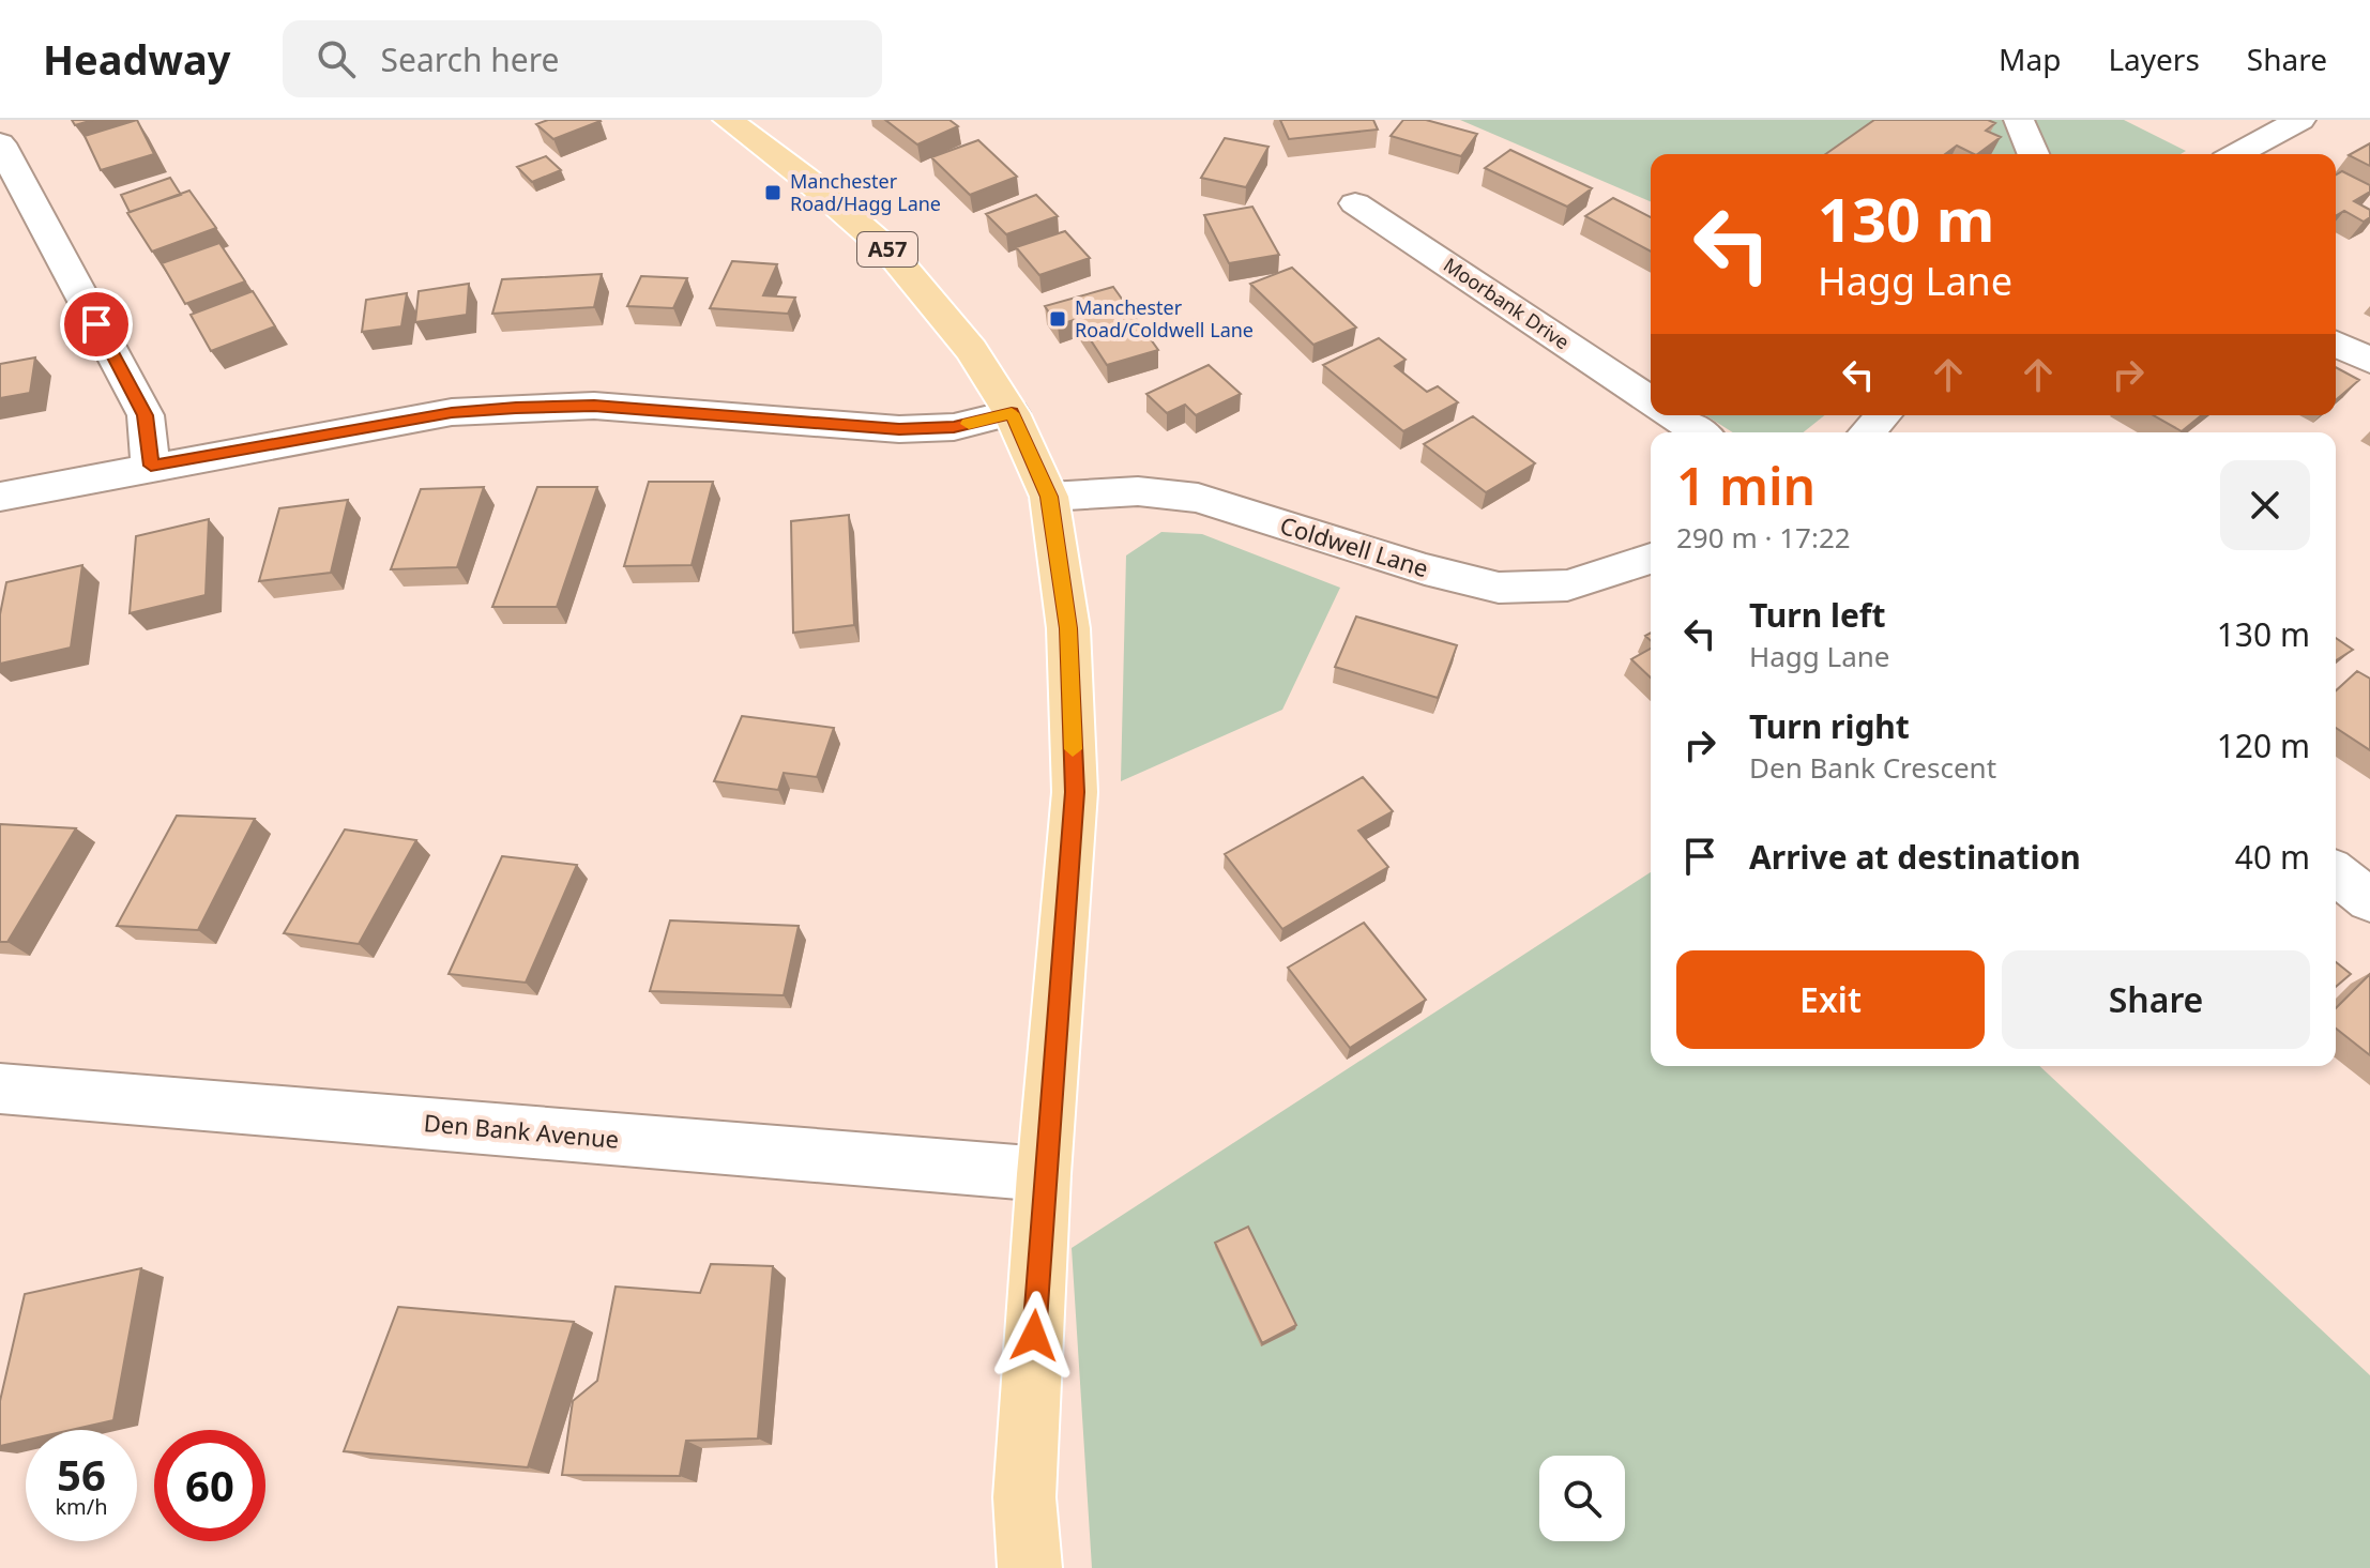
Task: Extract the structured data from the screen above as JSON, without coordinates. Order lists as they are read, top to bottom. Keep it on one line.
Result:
{"streets":{"main road":["A57"],"street":["Moorbank Drive","Coldwell Lane","Den Bank Avenue"]},"crossings":[["A57","Coldwell Lane"],["A57","Den Bank Avenue"]],"places":{"transit":["Manchester Road/Hagg Lane","Manchester Road/Coldwell Lane"]},"page":{"header":"Headway","search":"Search here","nav":["Map","Layers","Share"],"turn":["130 m","Hagg Lane"],"heading":["1 min","290 m · 17:22"],"list":[{"name":"Turn left","note":"Hagg Lane","value":"130 m"},{"name":"Turn right","note":"Den Bank Crescent","value":"120 m"},{"name":"Arrive at destination","value":"40 m"}],"buttons":["Exit","Share"],"speed":"56 km/h","limit":"60"}}
